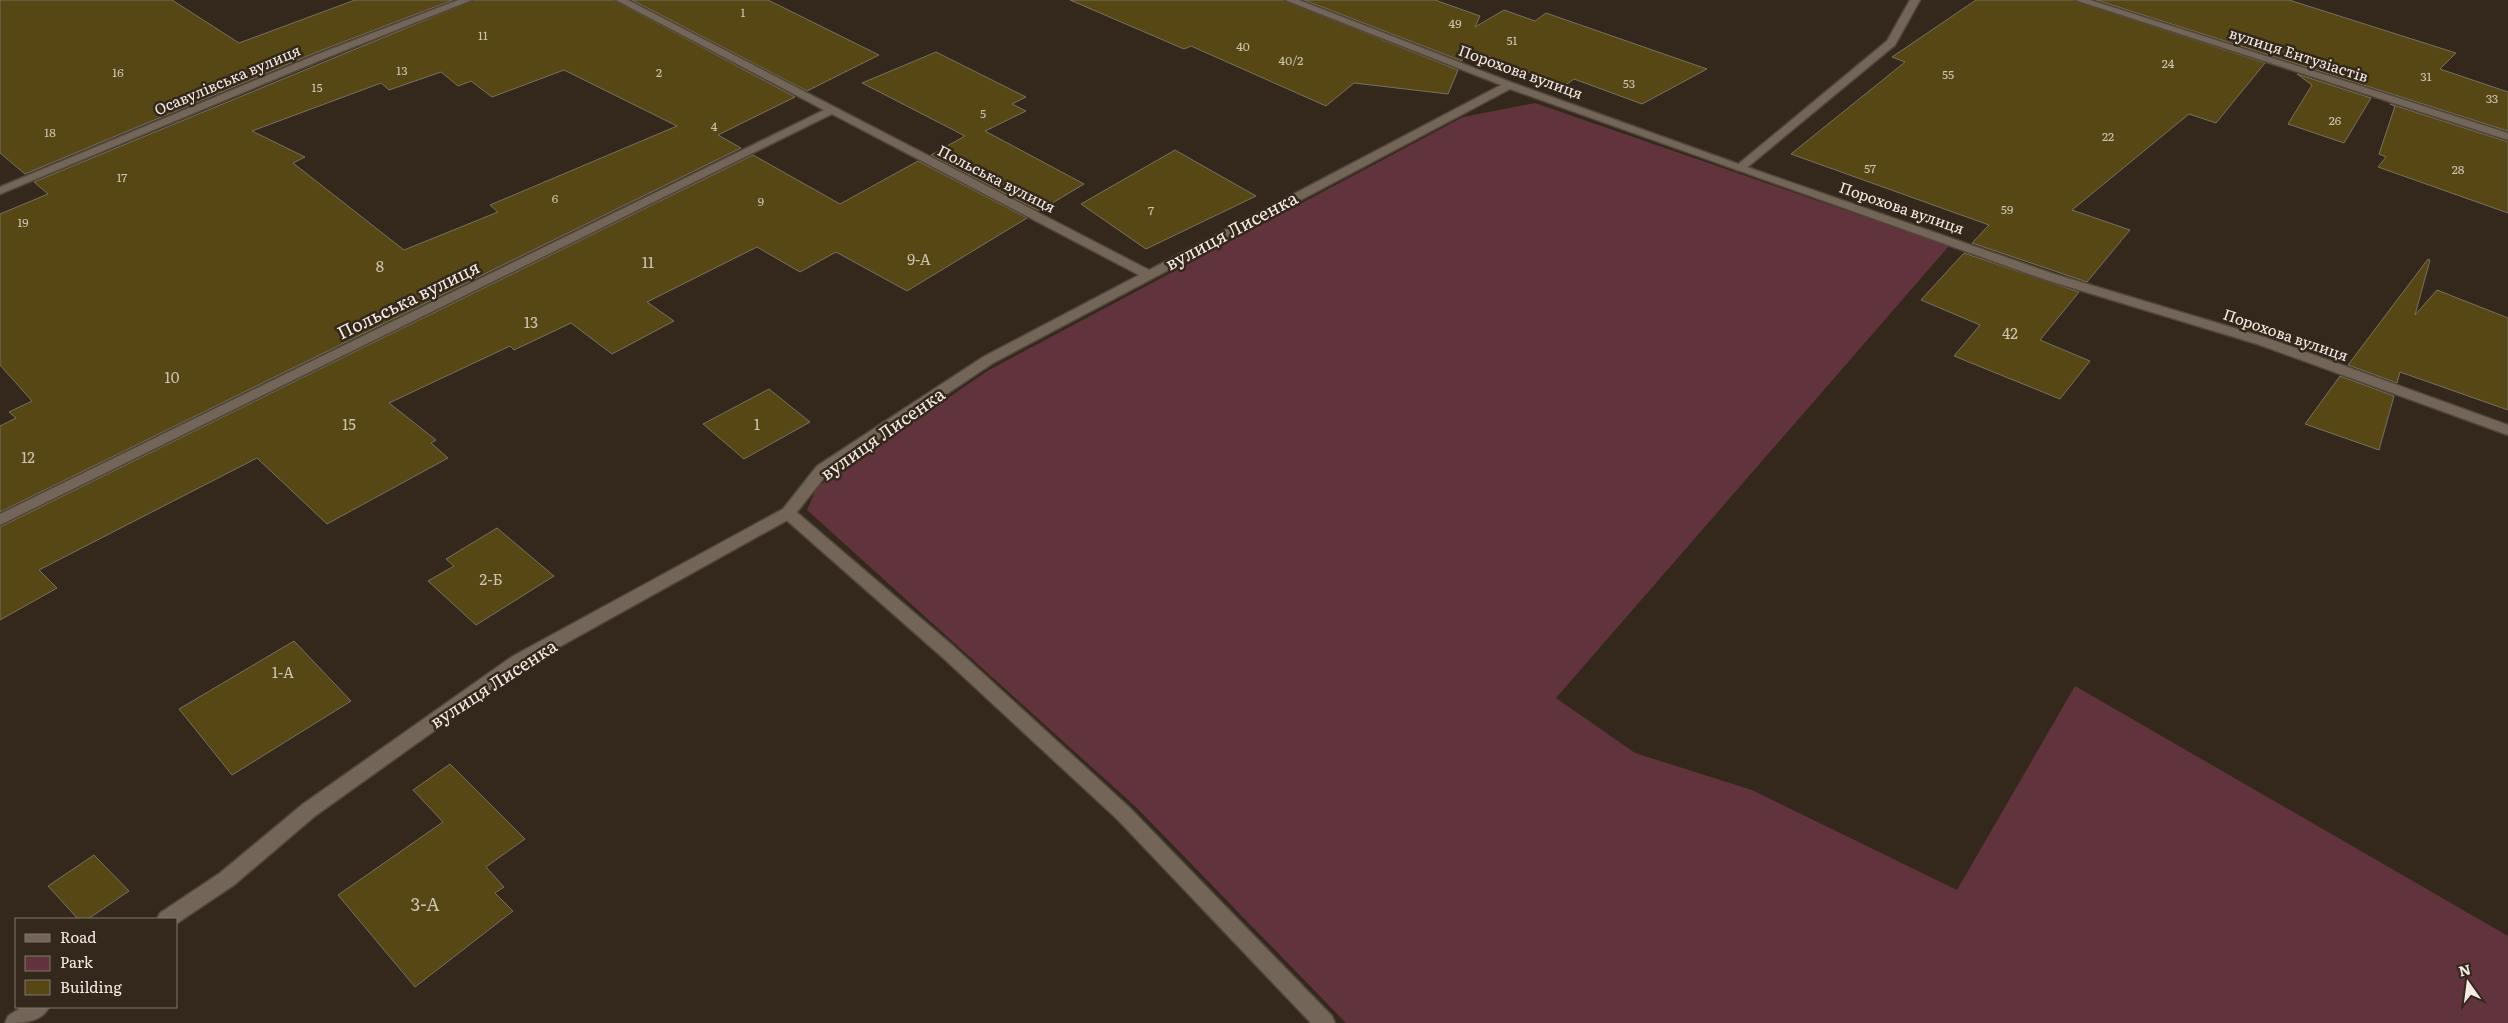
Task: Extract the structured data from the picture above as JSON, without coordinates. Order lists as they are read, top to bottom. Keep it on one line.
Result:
{"streets":{"street":["вулиця Ентузіастів","Порохова вулиця","Осавулівська вулиця","Польська вулиця","вулиця Лисенка"]},"crossings":[["Порохова вулиця","вулиця Лисенка"],["Польська вулиця","вулиця Лисенка"]],"house_numbers":["1","49","11","51","40","40/2","24","13","16","2","55","31","53","15","33","5","26","4","18","22","57","28","17","6","9","59","7","19","9-А","11","8","13","42","10","15","1","12","2-Б","1-А","3-А"],"legend":["Road","Park","Building"],"north":"top"}
